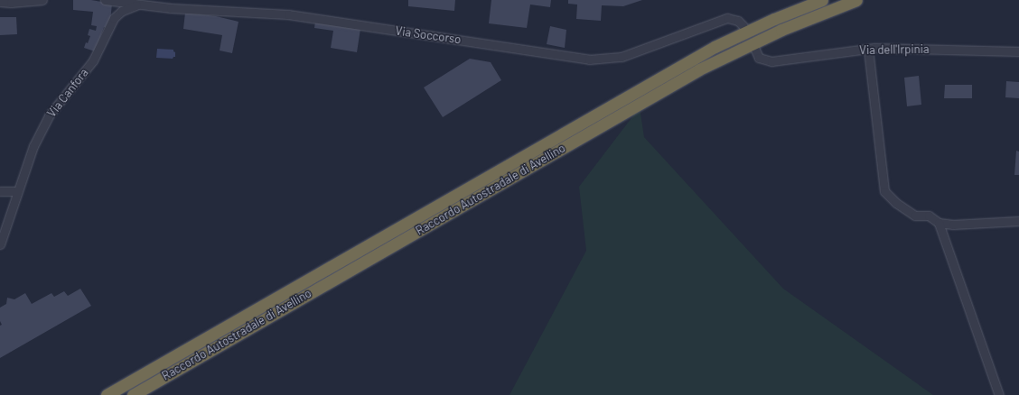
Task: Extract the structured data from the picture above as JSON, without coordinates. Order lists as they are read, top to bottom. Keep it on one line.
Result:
{"streets":{"highway":["Raccordo Autostradale di Avellino"],"street":["Via Soccorso","Via dell'Irpinia","Via Canfora"]},"crossings":[["Via Soccorso","Via Canfora"]]}
